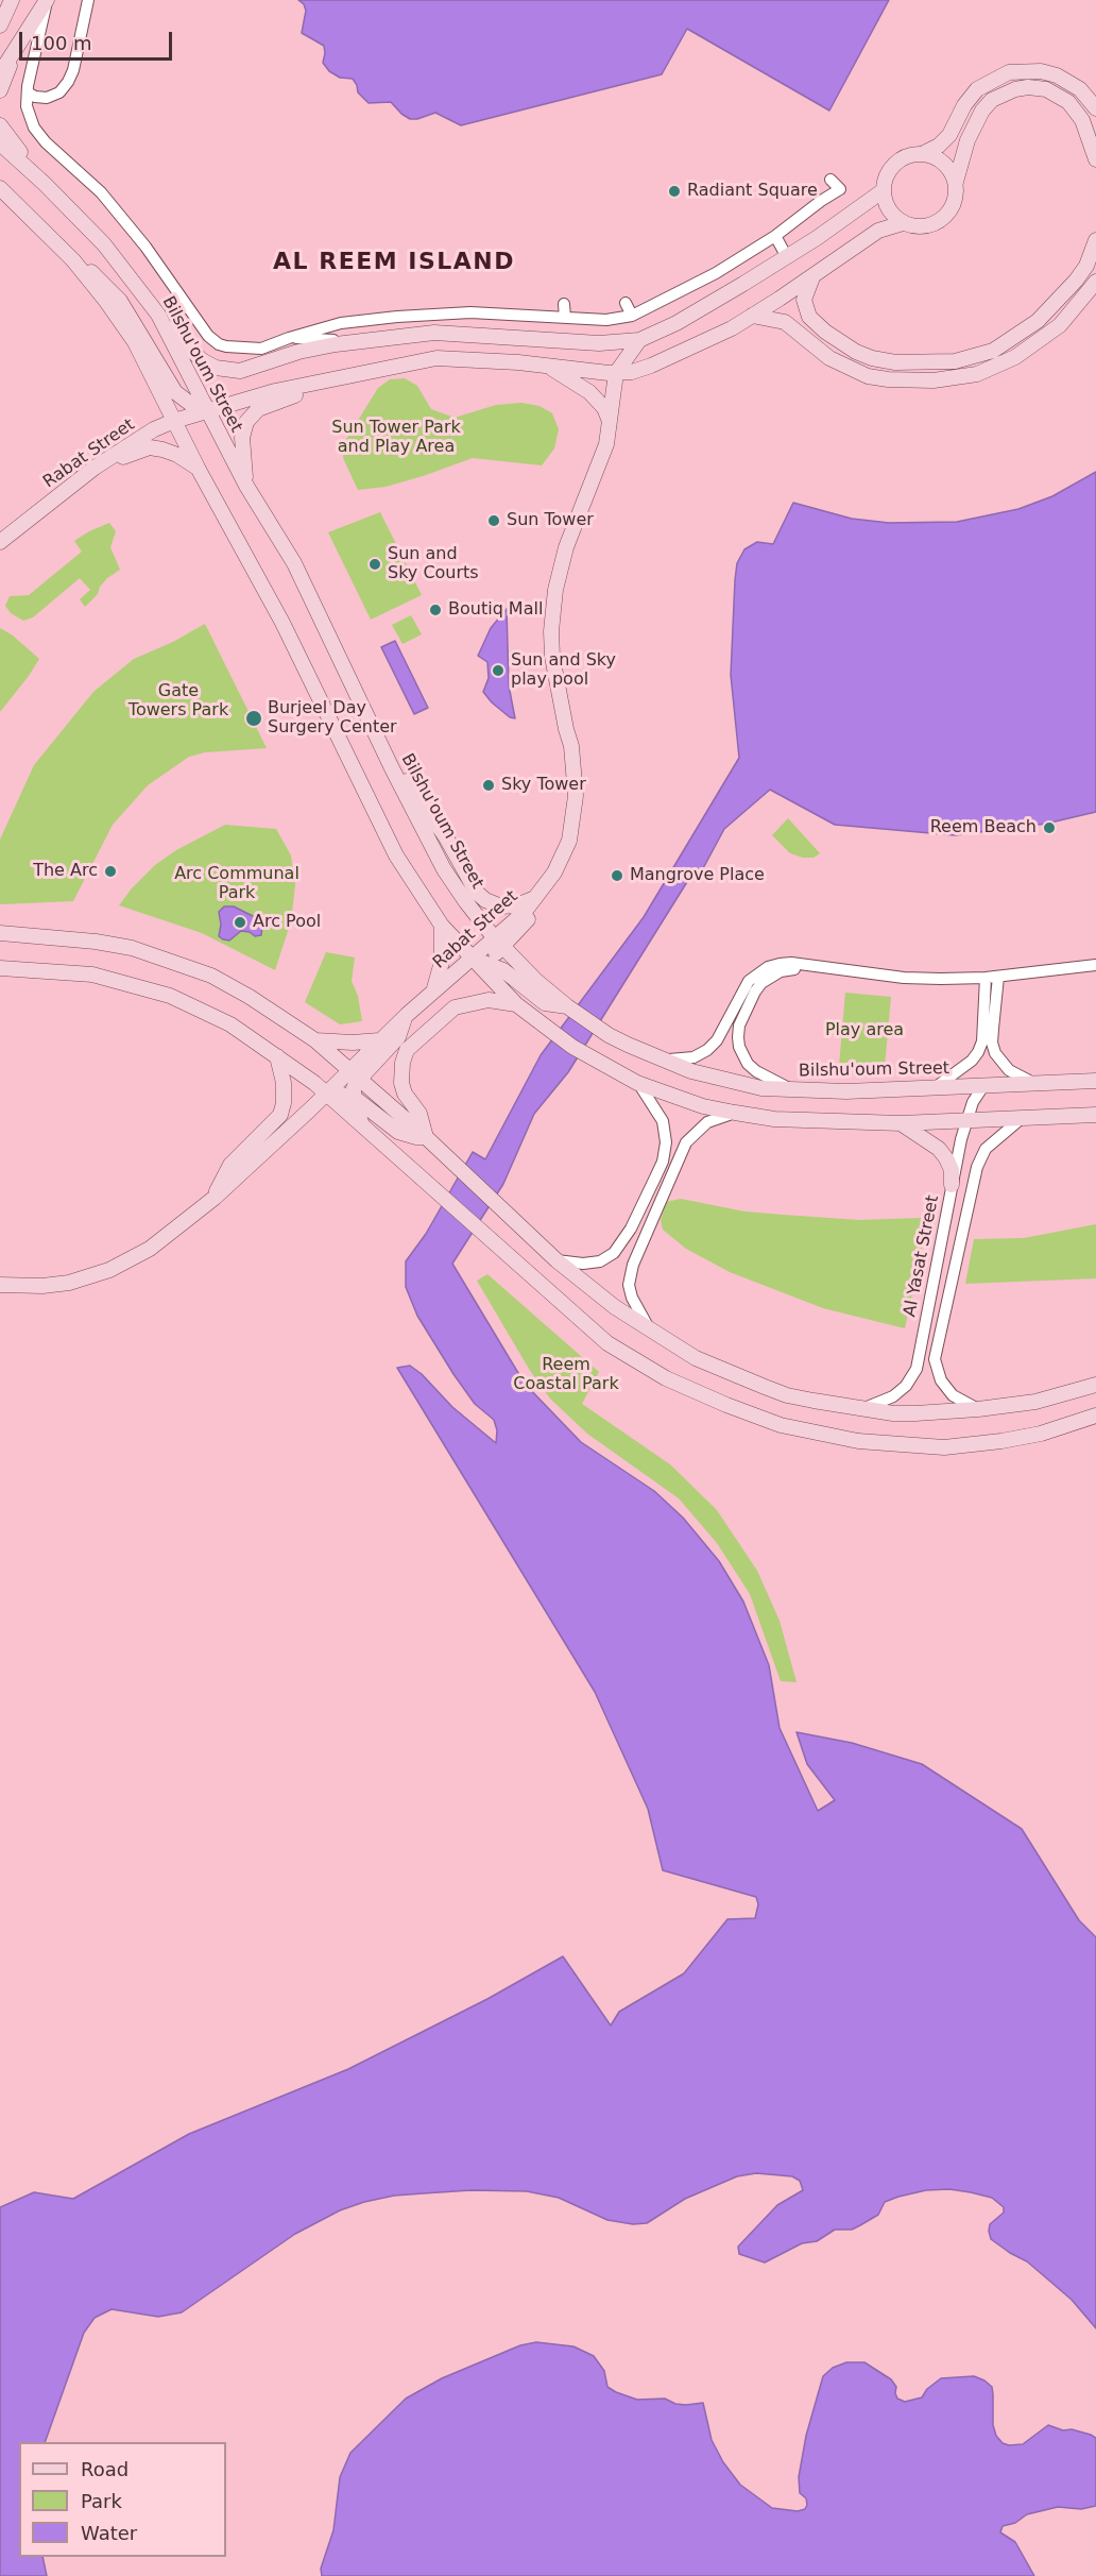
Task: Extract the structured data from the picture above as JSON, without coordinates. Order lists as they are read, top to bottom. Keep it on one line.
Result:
{"streets":{"main road":["Bilshu'oum Street","Rabat Street"],"street":["Al Yasat Street"]},"crossings":[["Bilshu'oum Street","Rabat Street"],["Bilshu'oum Street","Al Yasat Street"]],"districts":["AL REEM ISLAND"],"parks":["Sun Tower Park and Play Area","Gate Towers Park","Arc Communal Park","Play area","Reem Coastal Park"],"places":["Radiant Square","Sun Tower","Sun and Sky Courts","Boutiq Mall","Sun and Sky play pool","Burjeel Day Surgery Center","Sky Tower","Reem Beach","The Arc","Mangrove Place","Arc Pool"],"legend":["Road","Park","Water"],"scale_bar":"100 m"}
